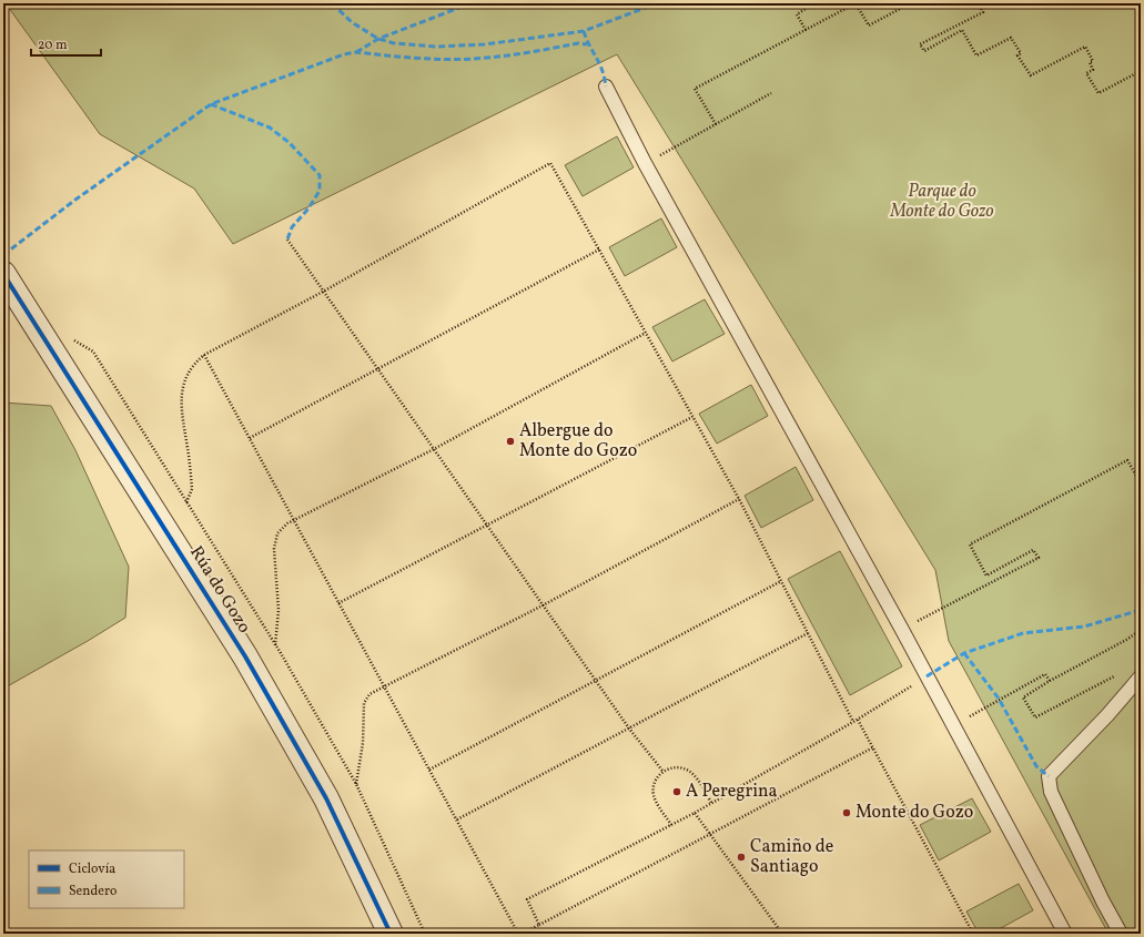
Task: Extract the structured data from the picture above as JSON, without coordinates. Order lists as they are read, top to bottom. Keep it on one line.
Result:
{"streets":{"street":["Rúa do Gozo"]},"parks":["Parque do Monte do Gozo"],"places":["Albergue do Monte do Gozo","A Peregrina","Monte do Gozo","Camiño de Santiago"],"legend":["Ciclovía","Sendero"],"scale_bar":"20 m"}
